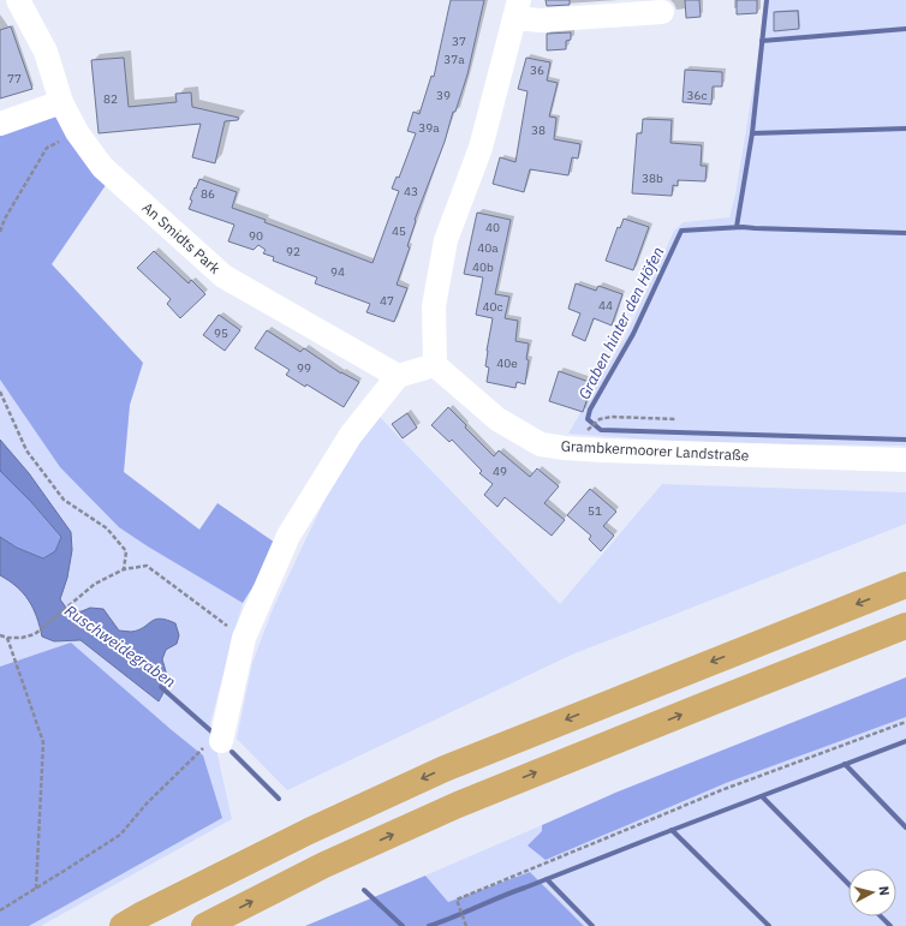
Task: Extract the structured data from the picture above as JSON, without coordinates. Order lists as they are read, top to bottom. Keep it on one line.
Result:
{"streets":{"street":["An Smidts Park","Grambkermoorer Landstraße"]},"water":["Graben hinter den Höfen","Ruschweidegraben"],"house_numbers":["37","37a","36","77","39","36c","82","39a","38","38b","43","86","40","45","90","40a","92","40b","94","47","44","40c","95","40e","99","49","51"],"north":"right"}
